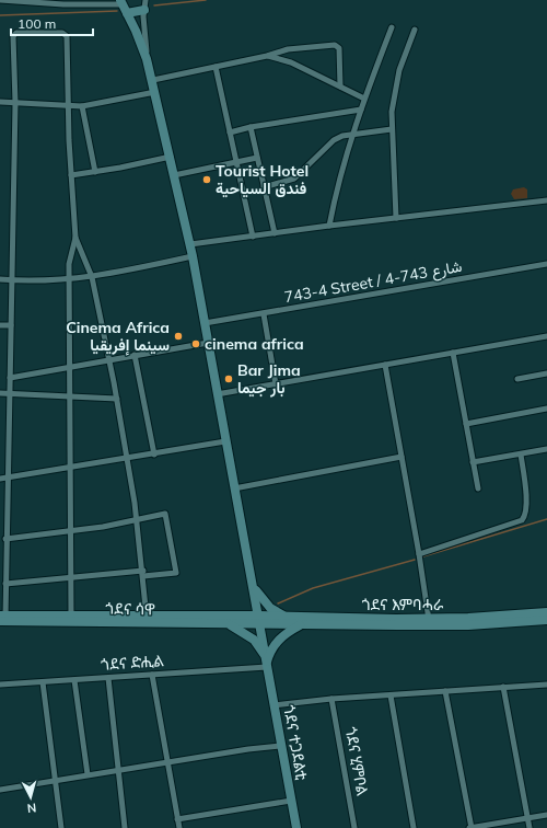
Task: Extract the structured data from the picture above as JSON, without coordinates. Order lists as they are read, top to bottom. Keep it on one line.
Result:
{"streets":{"main road":["ጎደና እምባሓራ","ጎደና ሳዋ","ጎደና ተጋደልቲ"],"street":["743-4 Street / شارع 743-4","ጎደና ድሒል","ጎደና ሂምቦል"]},"crossings":[["743-4 Street / شارع 743-4","ጎደና ተጋደልቲ"],["ጎደና እምባሓራ","ጎደና ሳዋ"],["ጎደና እምባሓራ","ጎደና ተጋደልቲ"],["ጎደና ሳዋ","ጎደና ተጋደልቲ"],["ጎደና ድሒል","ጎደና ተጋደልቲ"]],"places":["Tourist Hotel فندق السياحية","Cinema Africa سينما إفريقيا","cinema africa","Bar Jima بار جيما"],"scale_bar":"100 m","north":"bottom"}
